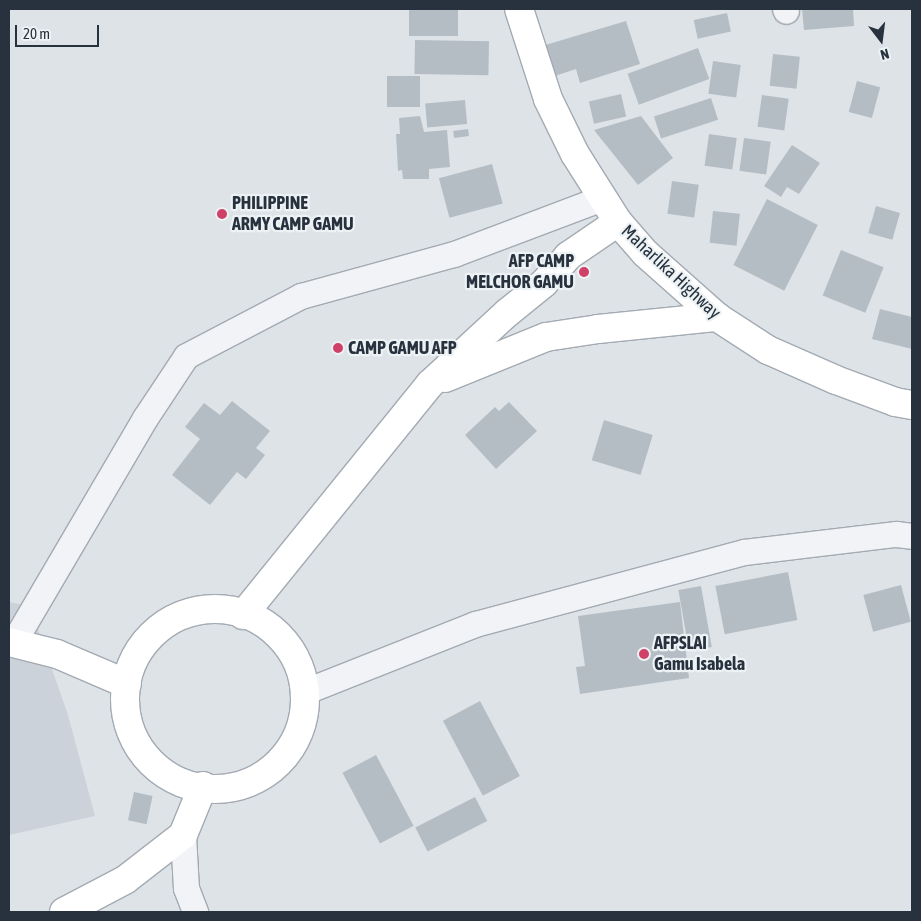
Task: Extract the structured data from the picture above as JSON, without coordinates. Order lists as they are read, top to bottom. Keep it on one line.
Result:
{"streets":{"main road":["Maharlika Highway"]},"places":["PHILIPPINE ARMY CAMP GAMU","AFP CAMP MELCHOR GAMU","CAMP GAMU AFP","AFPSLAI Gamu Isabela"],"scale_bar":"20 m","north":"bottom"}
